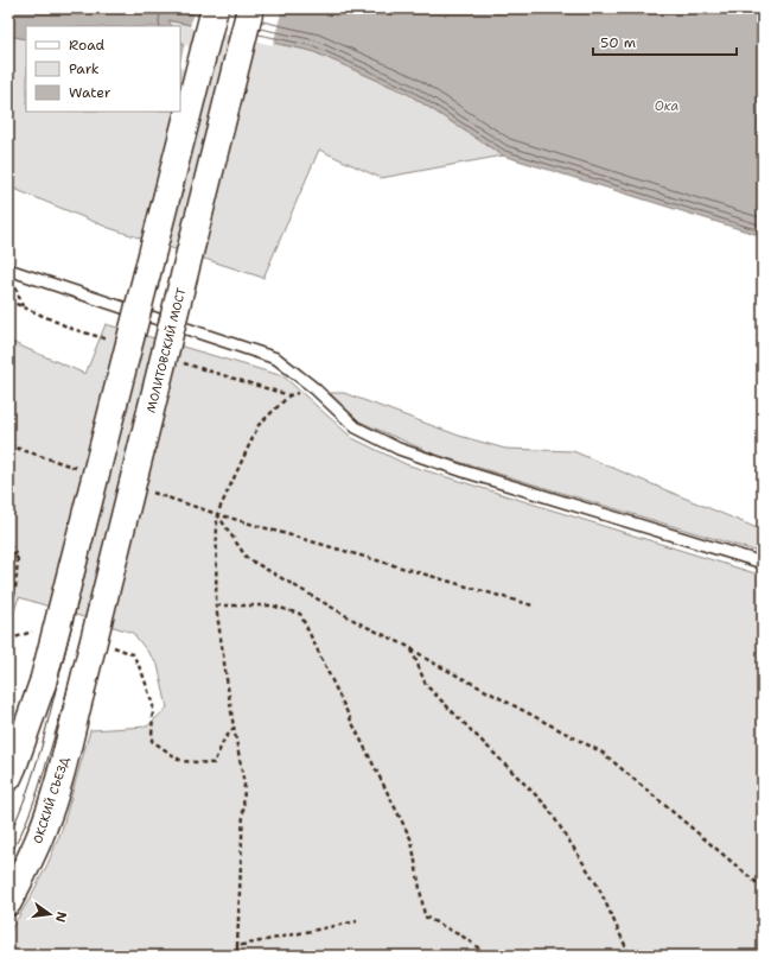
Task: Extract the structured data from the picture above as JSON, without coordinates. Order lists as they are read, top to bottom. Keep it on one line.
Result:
{"streets":{"main road":["МОЛИТОВСКИЙ МОСТ","ОКСКИЙ СЪЕЗД"]},"crossings":[["МОЛИТОВСКИЙ МОСТ","ОКСКИЙ СЪЕЗД"]],"water":["Ока"],"legend":["Road","Park","Water"],"scale_bar":"50 m","north":"right"}
